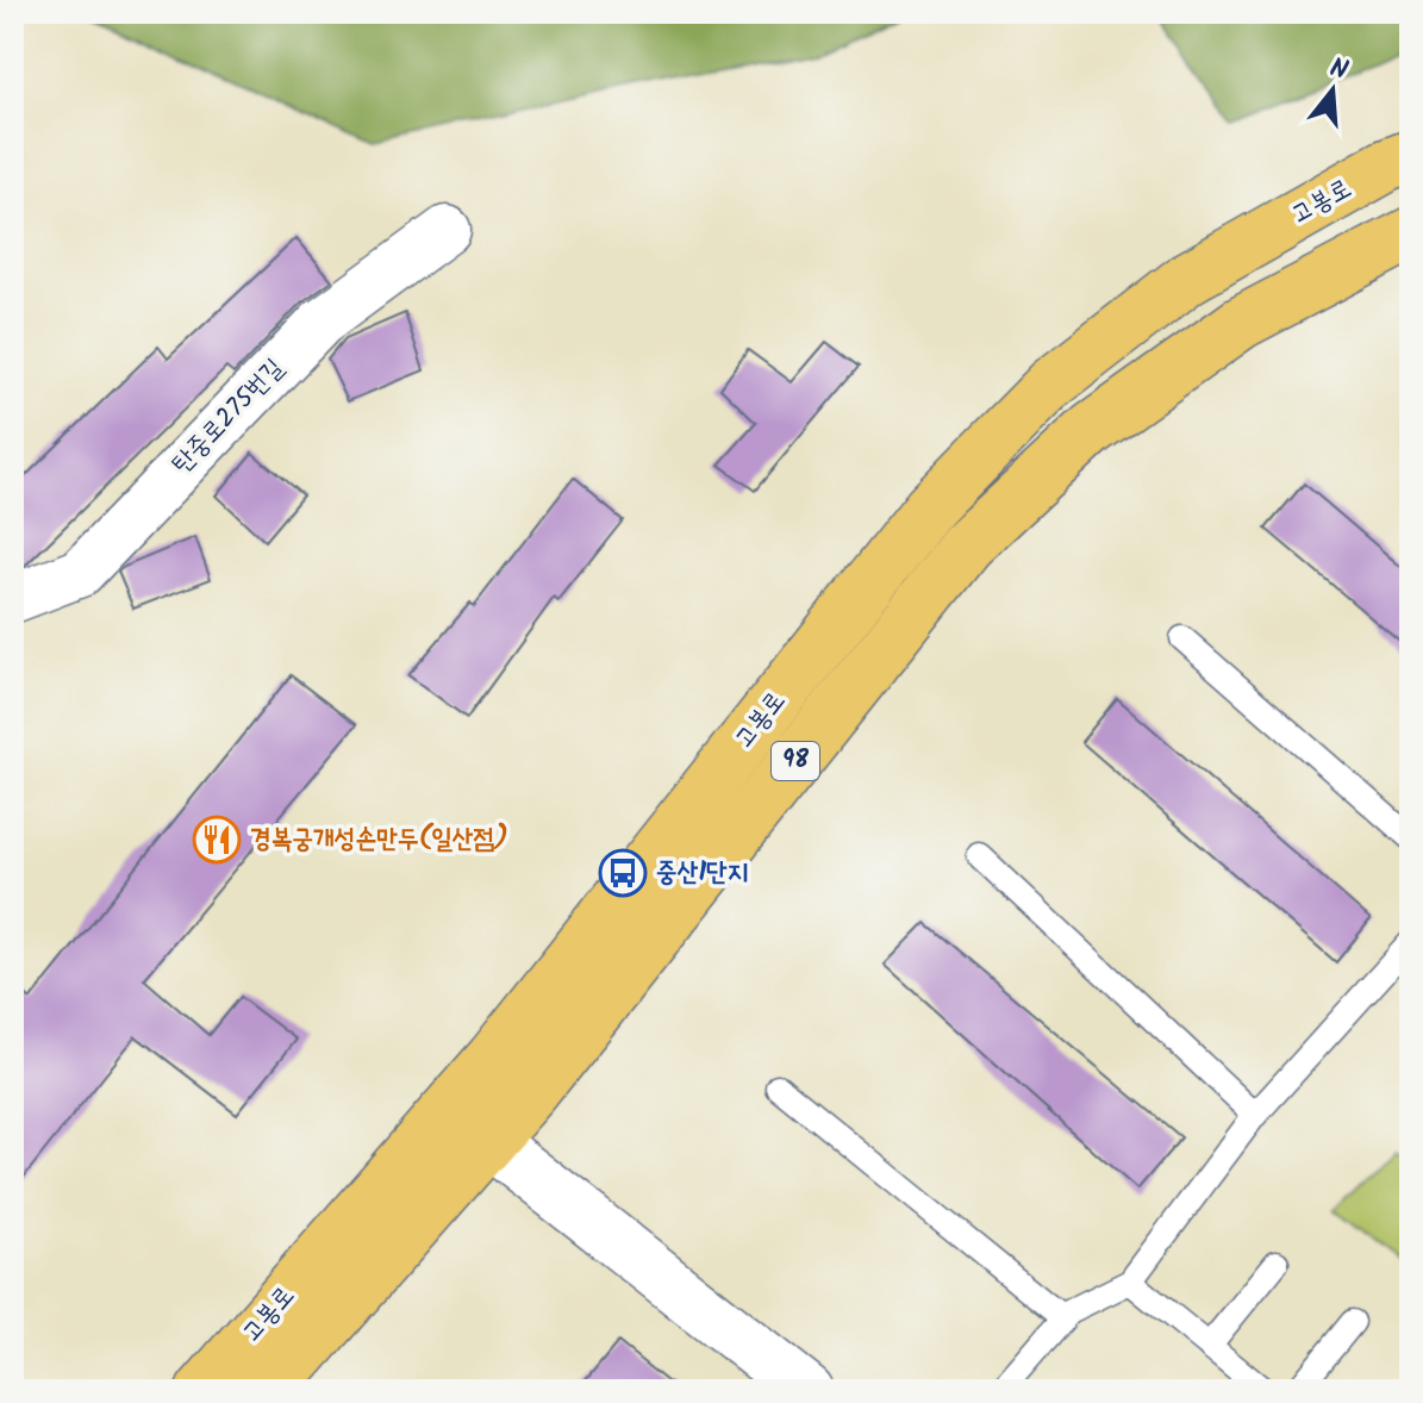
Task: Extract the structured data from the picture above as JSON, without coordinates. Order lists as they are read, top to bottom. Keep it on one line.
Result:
{"streets":{"main road":["고봉로","98"],"street":["탄중로275번길"]},"places":{"restaurant":["경복궁개성손만두(일산점)"],"bus stop":["중산1단지"]},"north":"top"}
